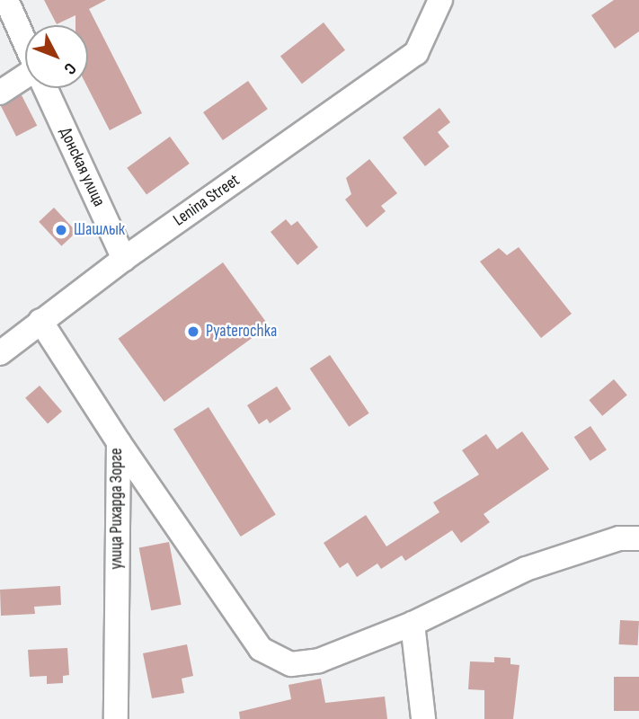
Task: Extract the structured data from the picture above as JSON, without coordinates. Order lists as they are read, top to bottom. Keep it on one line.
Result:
{"streets":{"street":["Донская улица","Lenina Street","улица Рихарда Зорге"]},"crossings":[["Донская улица","Lenina Street"],["Lenina Street","улица Рихарда Зорге"]],"places":["Шашлык","Pyaterochka"],"north":"bottom right"}
